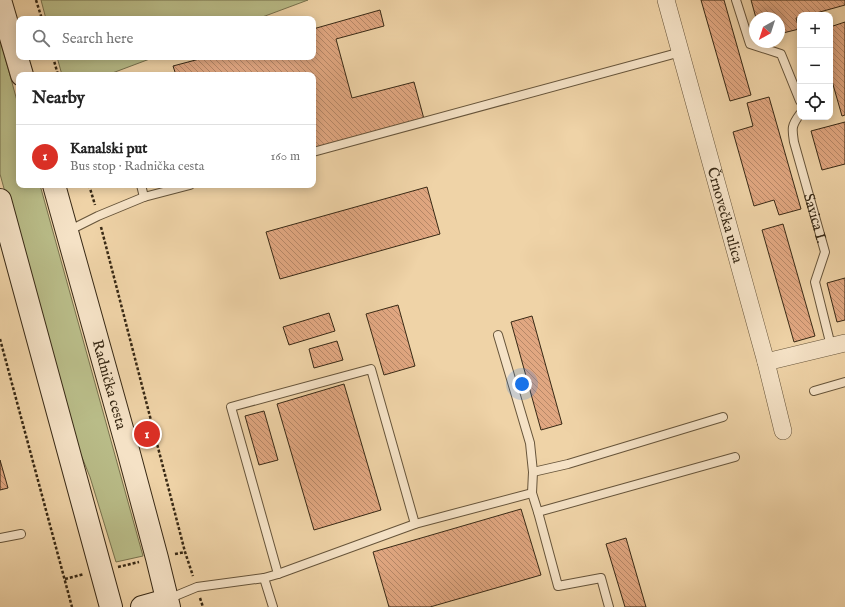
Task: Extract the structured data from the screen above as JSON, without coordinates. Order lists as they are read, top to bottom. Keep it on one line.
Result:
{"streets":{"main road":["Radnička cesta"],"street":["Črnovečka ulica","Savica I."]},"crossings":[["Črnovečka ulica","Savica I."]],"north":"bottom left","page":{"map_buttons":["+","−"],"search":"Search here","heading":"Nearby","list":[{"mark":"1","name":"Kanalski put","note":"Bus stop · Radnička cesta","value":"160 m"}],"pins":"1"}}
